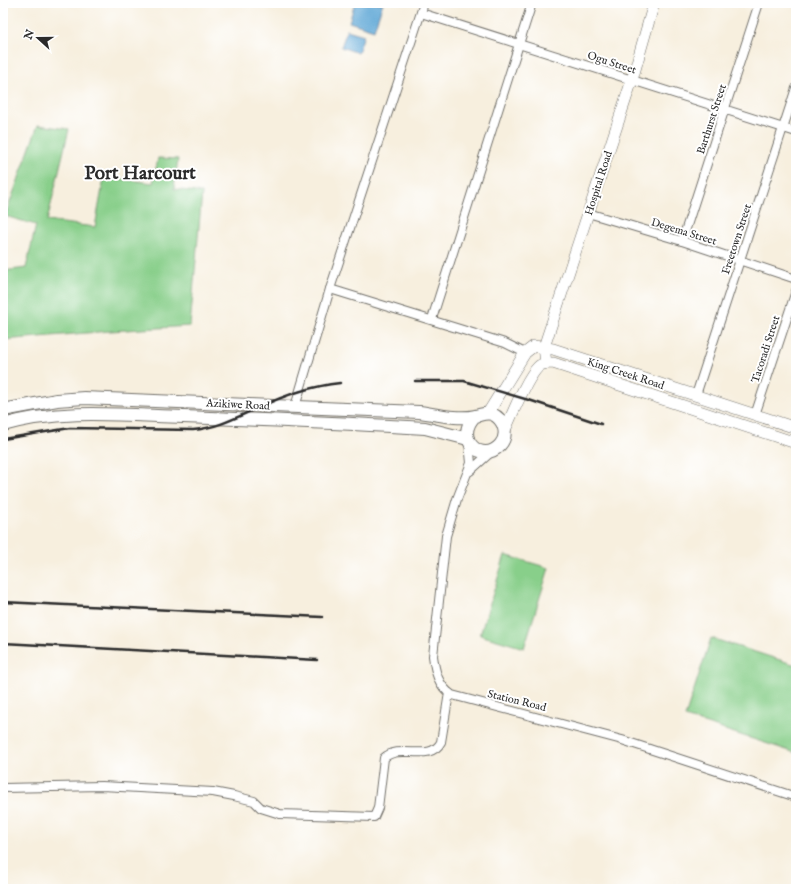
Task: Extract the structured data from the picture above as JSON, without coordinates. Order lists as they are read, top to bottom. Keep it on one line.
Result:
{"streets":{"main road":["Azikiwe Road"],"street":["Ogu Street","Barthurst Street","Hospital Road","Degema Street","Freetown Street","Tacoradi Street","King Creek Road","Station Road"]},"crossings":[["Ogu Street","Barthurst Street"],["Ogu Street","Hospital Road"],["Ogu Street","Freetown Street"],["Barthurst Street","Degema Street"],["Hospital Road","Degema Street"],["Hospital Road","King Creek Road"],["Degema Street","Freetown Street"],["Freetown Street","King Creek Road"],["Tacoradi Street","King Creek Road"]],"districts":["Port Harcourt"],"north":"left"}
